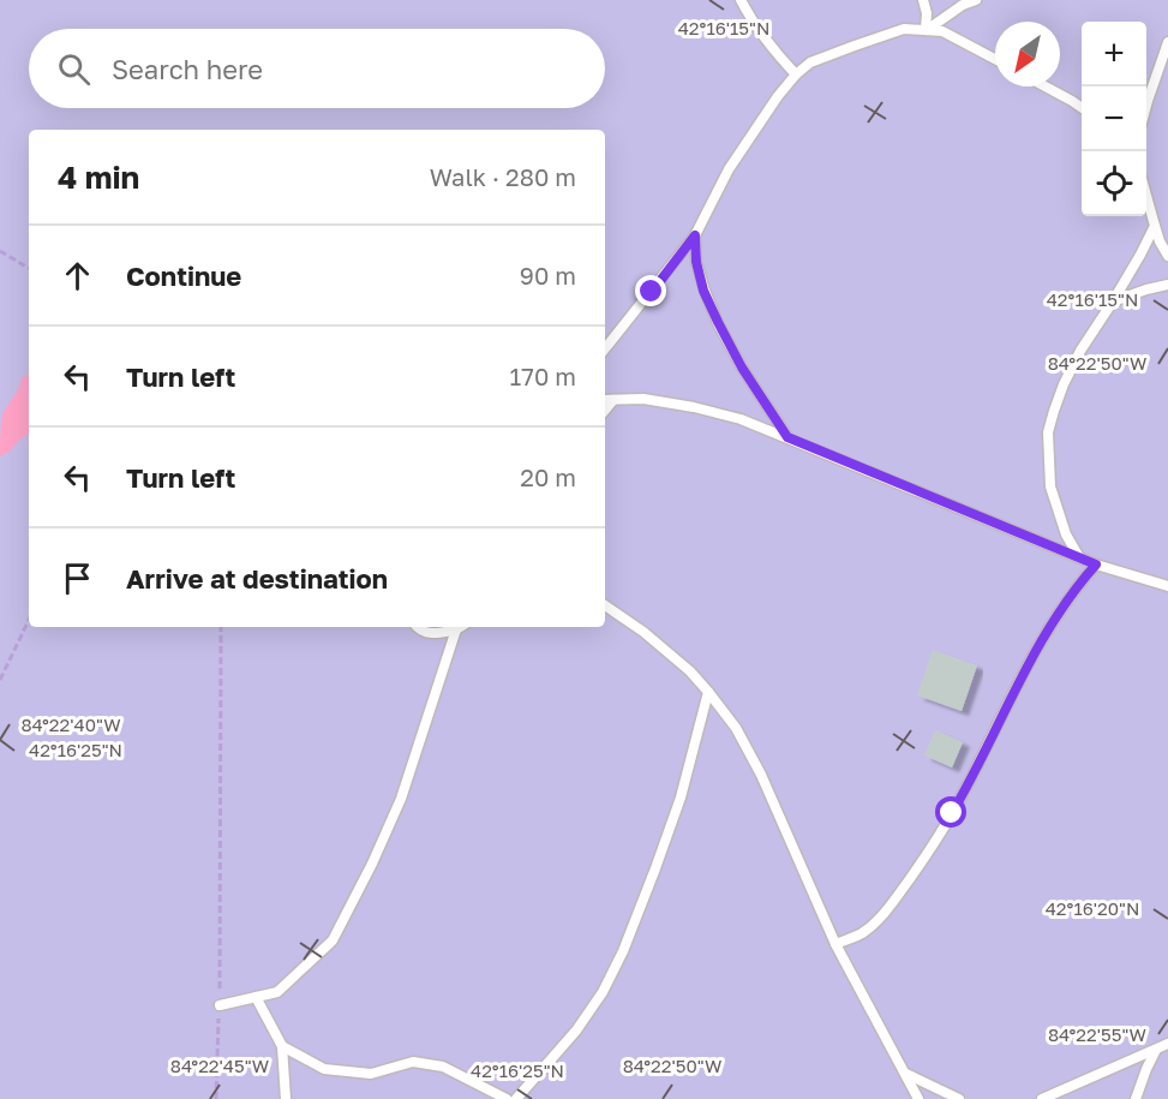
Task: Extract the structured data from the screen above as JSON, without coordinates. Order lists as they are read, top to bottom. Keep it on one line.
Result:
{"north":"bottom left","page":{"map_buttons":["+","−"],"search":"Search here","heading":["4 min","Walk · 280 m"],"list":[["Continue","90 m"],["Turn left","170 m"],["Turn left","20 m"],"Arrive at destination"]},"coordinates":["42°16'15\"N","84°22'50\"W","84°22'40\"W","42°16'25\"N","42°16'20\"N","84°22'55\"W","84°22'45\"W"]}
